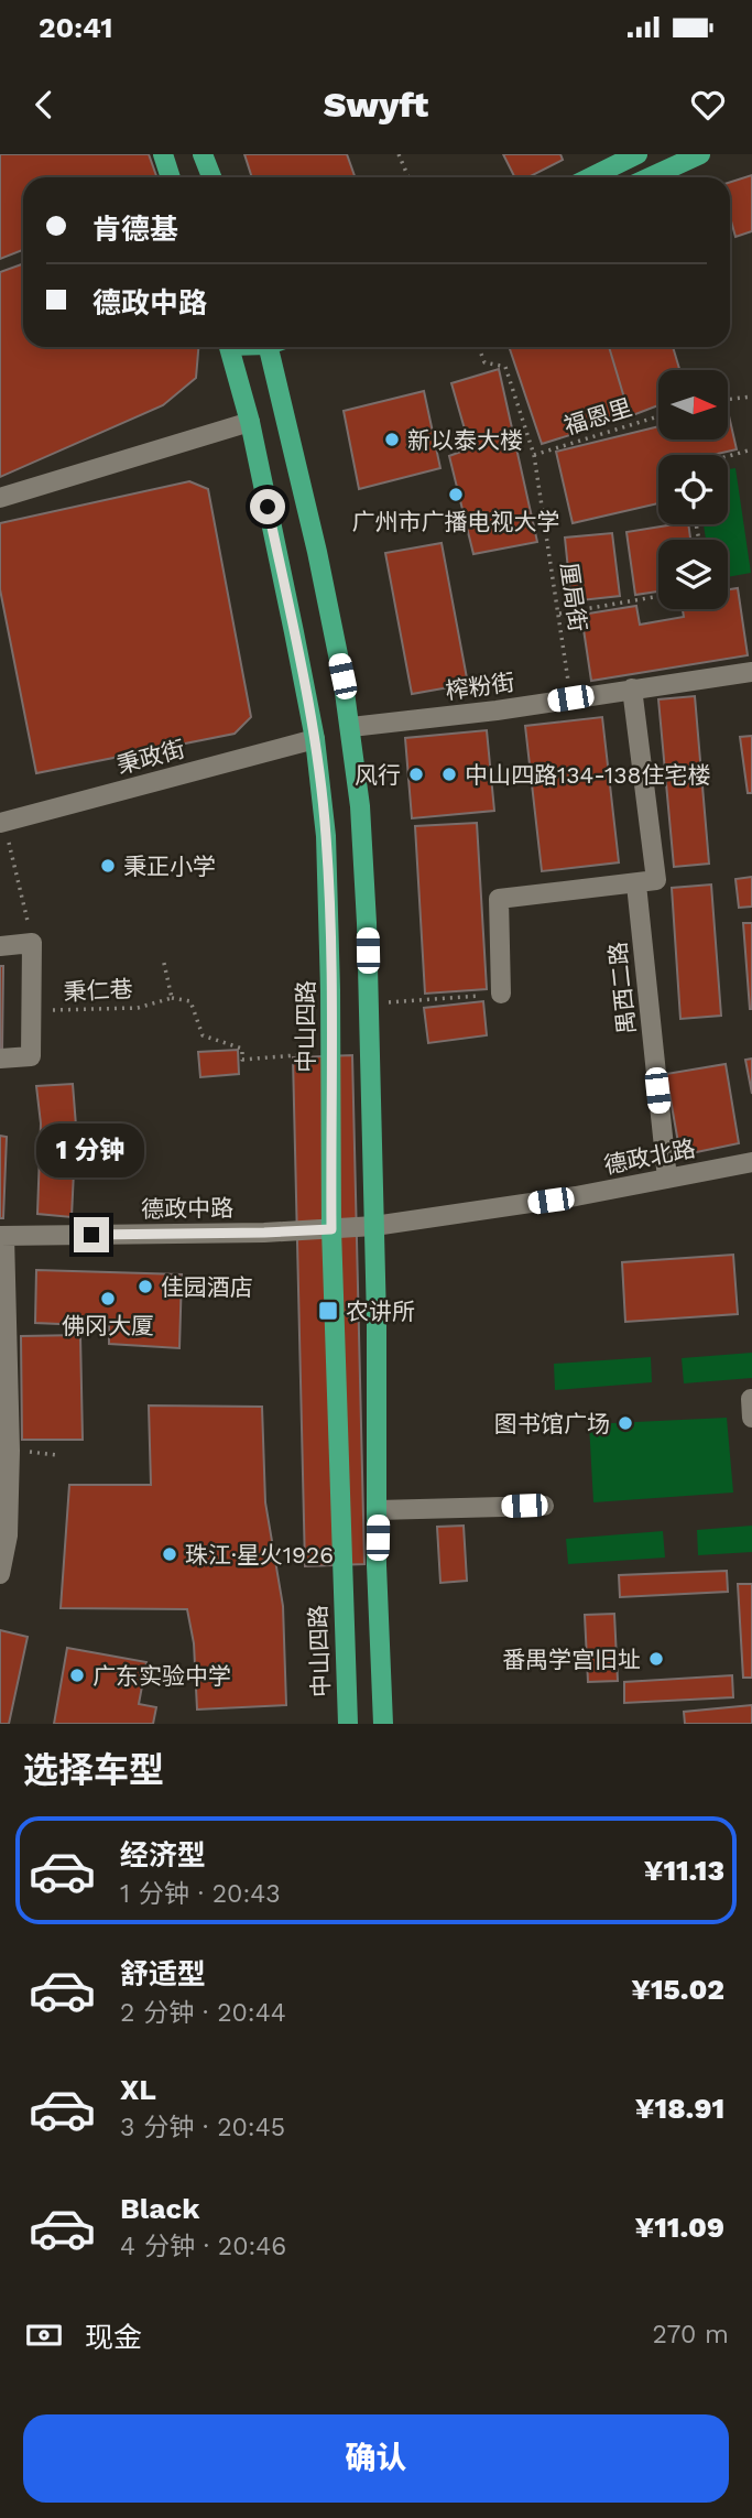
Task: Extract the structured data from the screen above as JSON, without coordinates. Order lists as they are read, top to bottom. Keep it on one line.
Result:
{"streets":{"main road":["中山四路"],"street":["榨粉街","秉政街","禺西二路","德政北路","德政中路"],"path":["福恩里","厘局街","秉仁巷"]},"crossings":[["福恩里","厘局街"],["厘局街","榨粉街"],["秉政街","中山四路"],["禺西二路","德政北路"],["中山四路","德政中路"],["德政北路","德政中路"]],"places":{"other":["新以泰大楼","广州市广播电视大学","风行","中山四路134-138住宅楼","秉正小学","佳园酒店","佛冈大厦","图书馆广场","珠江·星火1926","番禺学宫旧址","广东实验中学"],"transit":["农讲所"]},"north":"right","page":{"status":"20:41","header":"Swyft","banner":["肯德基","德政中路"],"bubble":"1 分钟","heading":"选择车型","list":[{"name":"经济型","note":"1 分钟 · 20:43","value":"¥11.13"},{"name":"舒适型","note":"2 分钟 · 20:44","value":"¥15.02"},{"name":"XL","note":"3 分钟 · 20:45","value":"¥18.91"},{"name":"Black","note":"4 分钟 · 20:46","value":"¥11.09"}],"pay":["现金","270 m"],"buttons":"确认"}}
